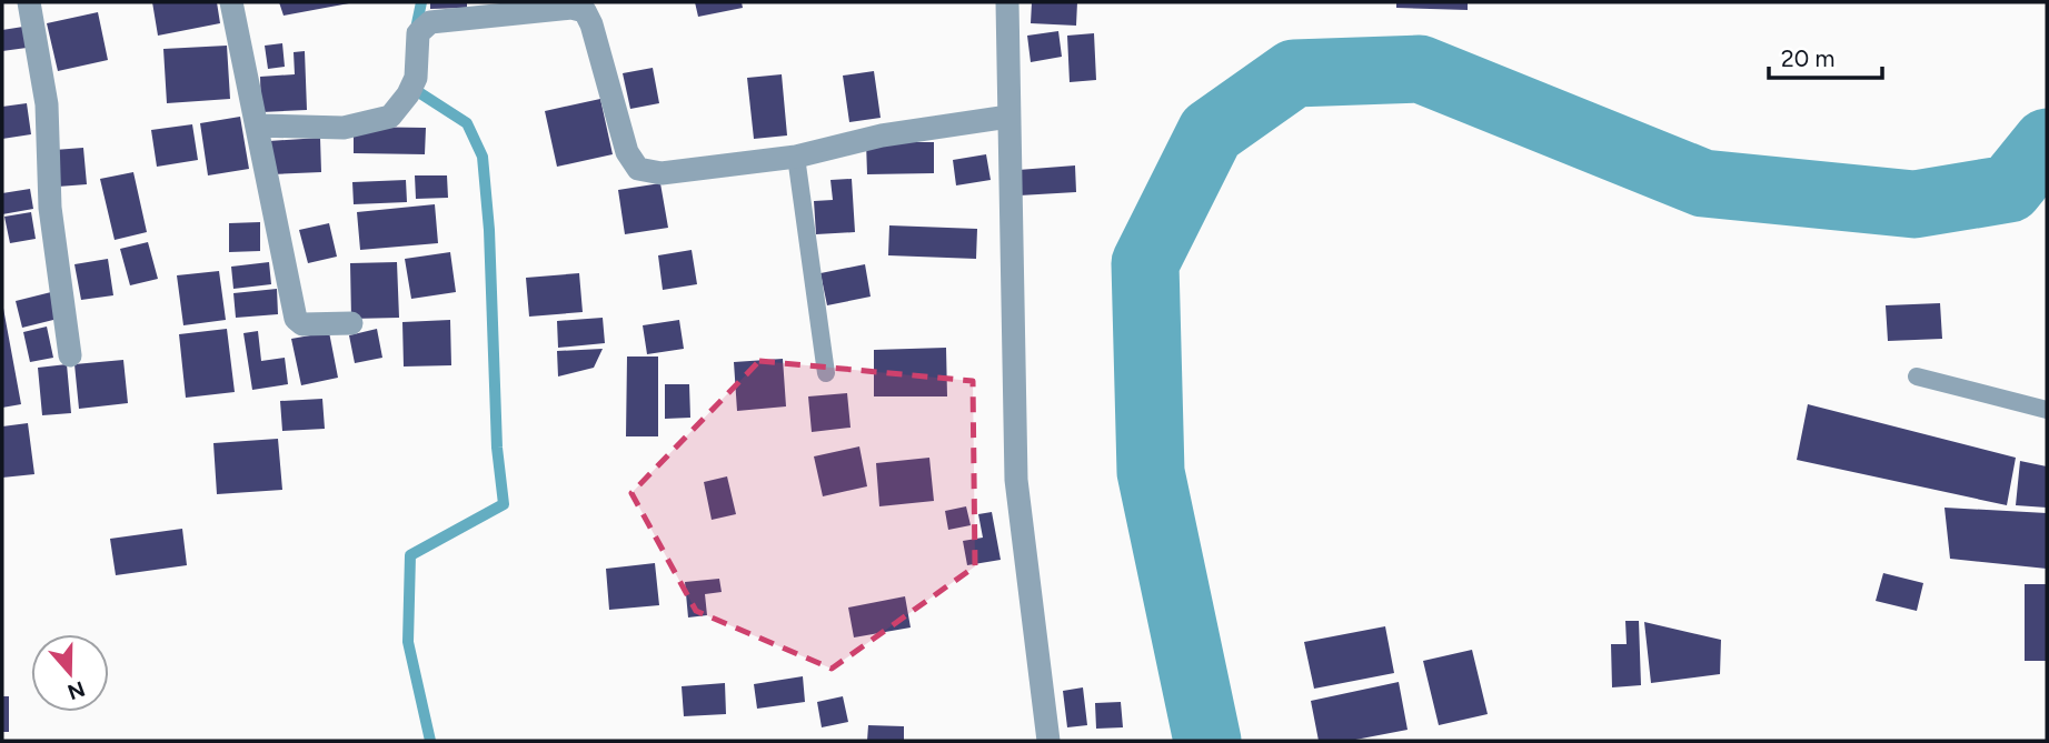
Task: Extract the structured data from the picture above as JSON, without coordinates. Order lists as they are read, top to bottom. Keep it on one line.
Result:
{"scale_bar":"20 m","north":"bottom"}
